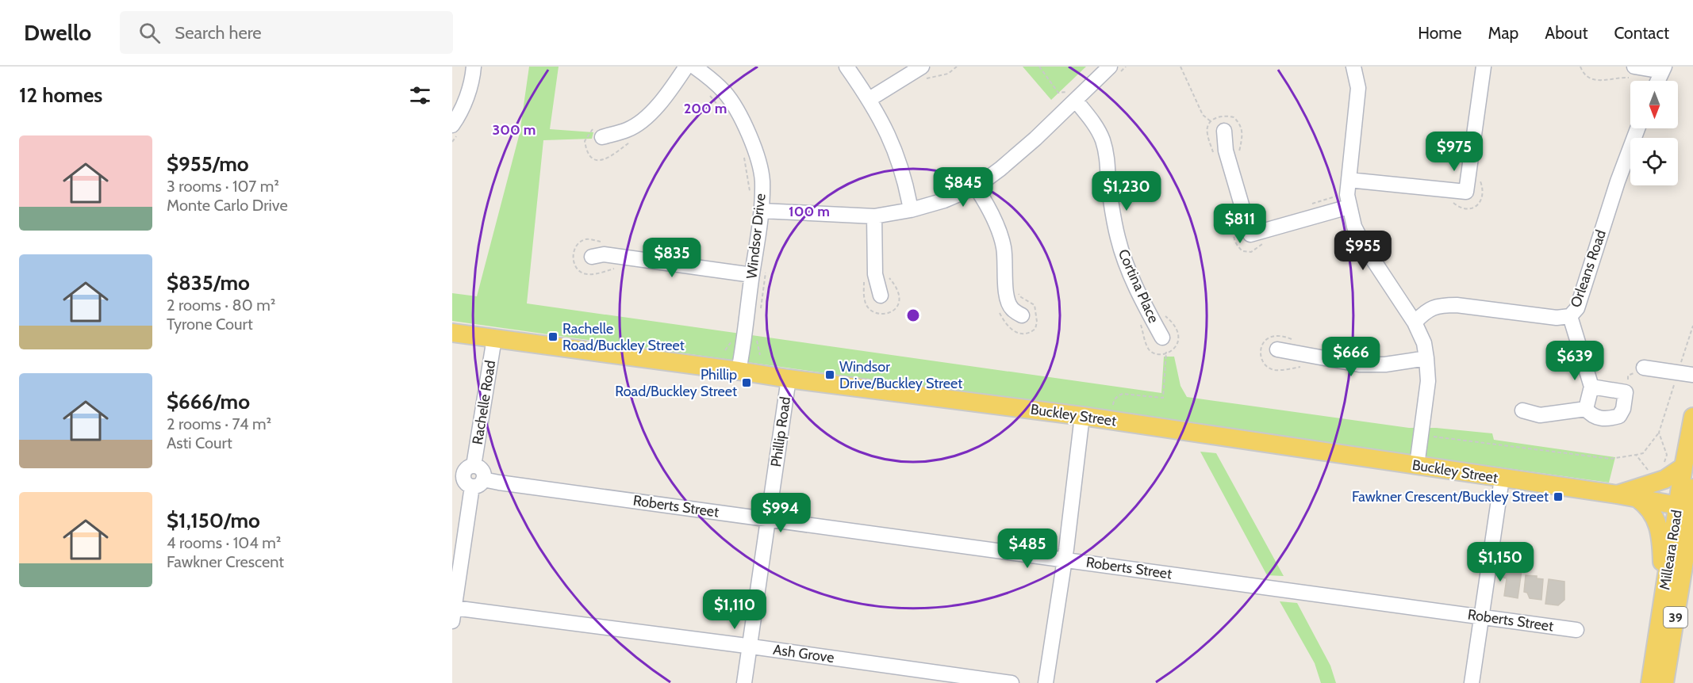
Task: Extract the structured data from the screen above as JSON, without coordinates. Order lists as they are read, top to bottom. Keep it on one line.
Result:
{"streets":{"main road":["Buckley Street","Milleara Road","39"],"street":["Windsor Drive","Orleans Road","Cortina Place","Rachelle Road","Phillip Road","Roberts Street","Ash Grove"]},"crossings":[["Windsor Drive","Buckley Street"],["Rachelle Road","Buckley Street"],["Buckley Street","Phillip Road"],["Buckley Street","Milleara Road"],["Phillip Road","Roberts Street"],["Phillip Road","Ash Grove"]],"places":{"transit":["Rachelle Road/Buckley Street","Windsor Drive/Buckley Street","Phillip Road/Buckley Street","Fawkner Crescent/Buckley Street"]},"north":"bottom","page":{"header":"Dwello","search":"Search here","nav":["Home","Map","About","Contact"],"heading":"12 homes","list":[{"name":"$955/mo","note":"3 rooms · 107 m² · Monte Carlo Drive"},{"name":"$835/mo","note":"2 rooms · 80 m² · Tyrone Court"},{"name":"$666/mo","note":"2 rooms · 74 m² · Asti Court"},{"name":"$1,150/mo","note":"4 rooms · 104 m² · Fawkner Crescent"}],"price":["$975","$845","$1,230","$811","$955","$835","$666","$639","$994","$485","$1,150","$1,110"]},"rings":["200 m","300 m","100 m"]}
